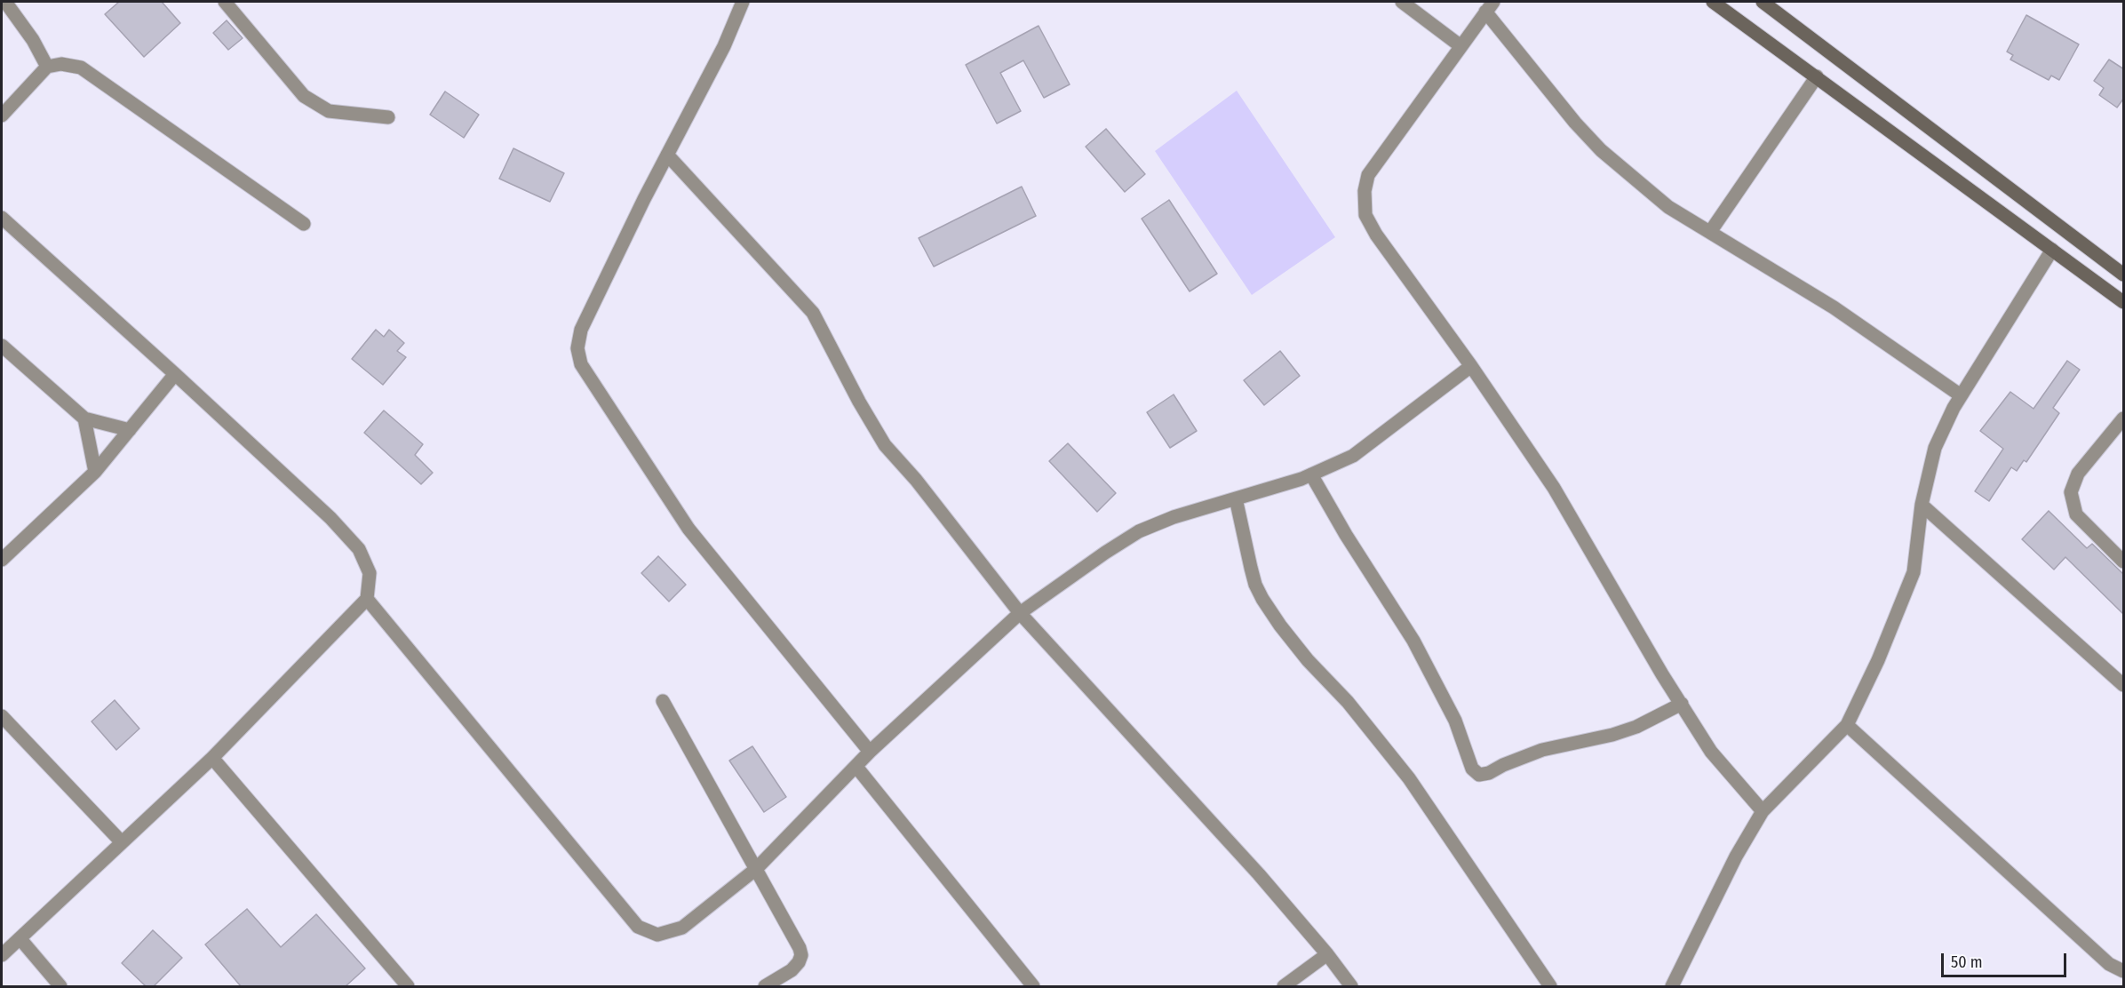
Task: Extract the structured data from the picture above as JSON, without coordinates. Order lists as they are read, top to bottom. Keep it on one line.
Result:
{"scale_bar":"50 m"}
